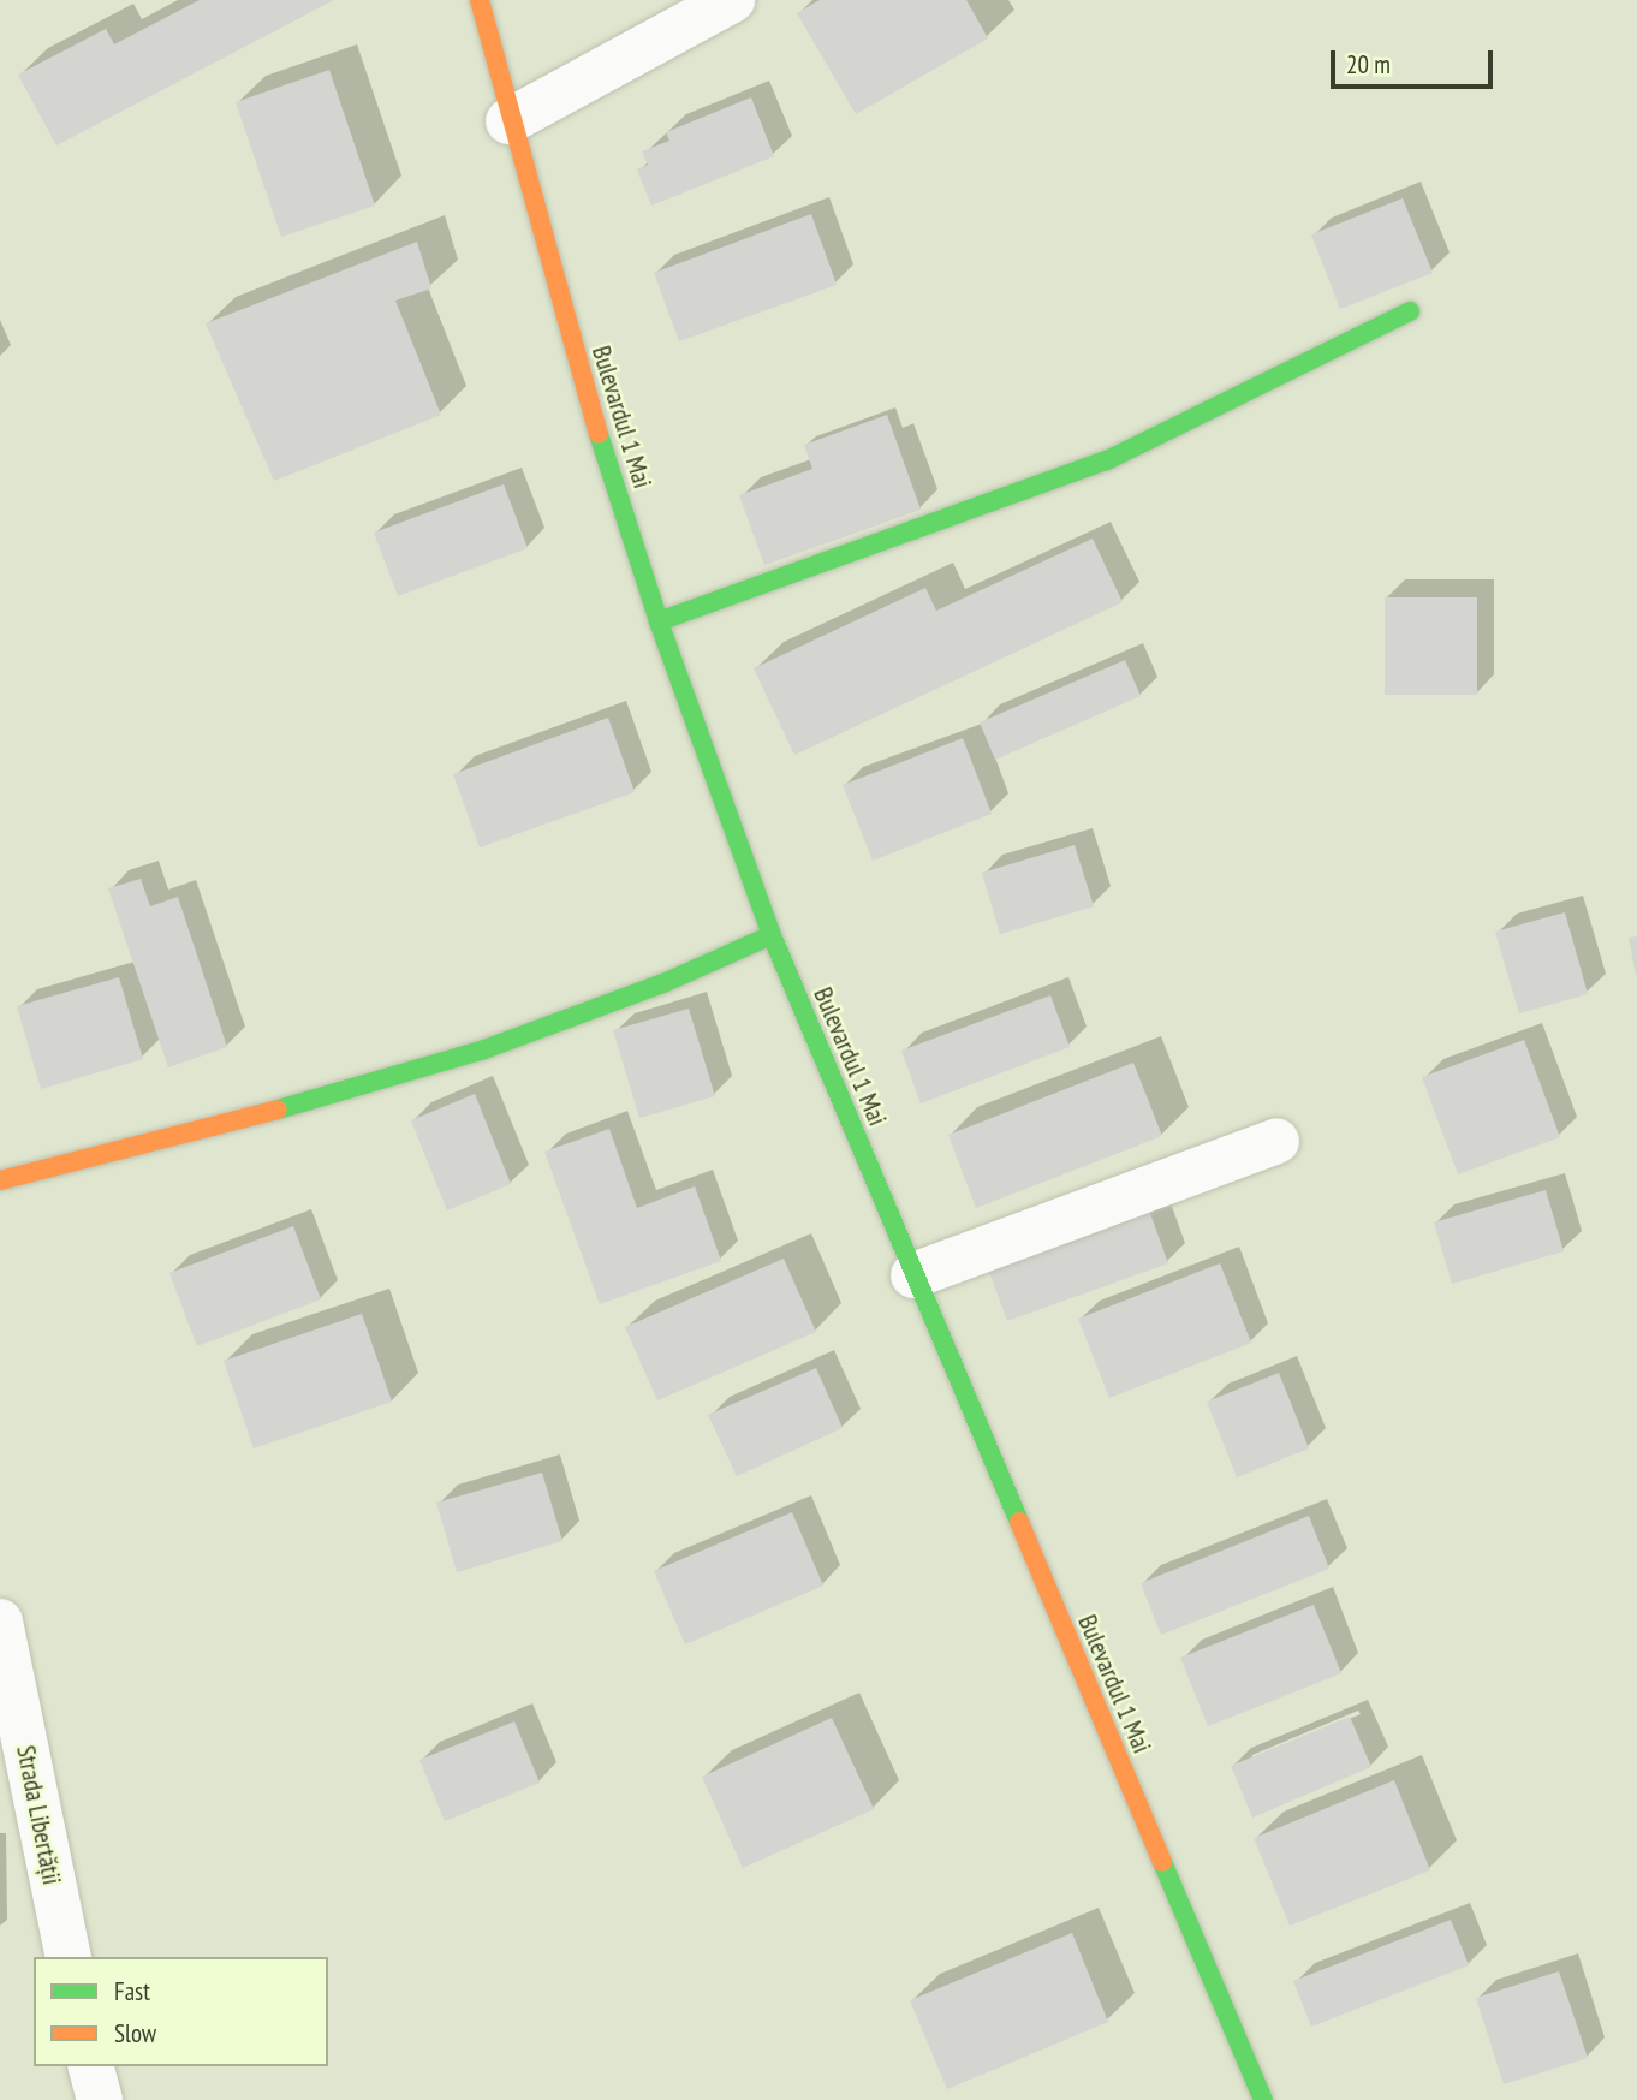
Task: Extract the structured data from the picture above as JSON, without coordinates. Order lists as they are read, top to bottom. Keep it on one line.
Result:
{"streets":{"main road":["Bulevardul 1 Mai"],"street":["Strada Libertății"]},"legend":["Fast","Slow"],"scale_bar":"20 m"}
